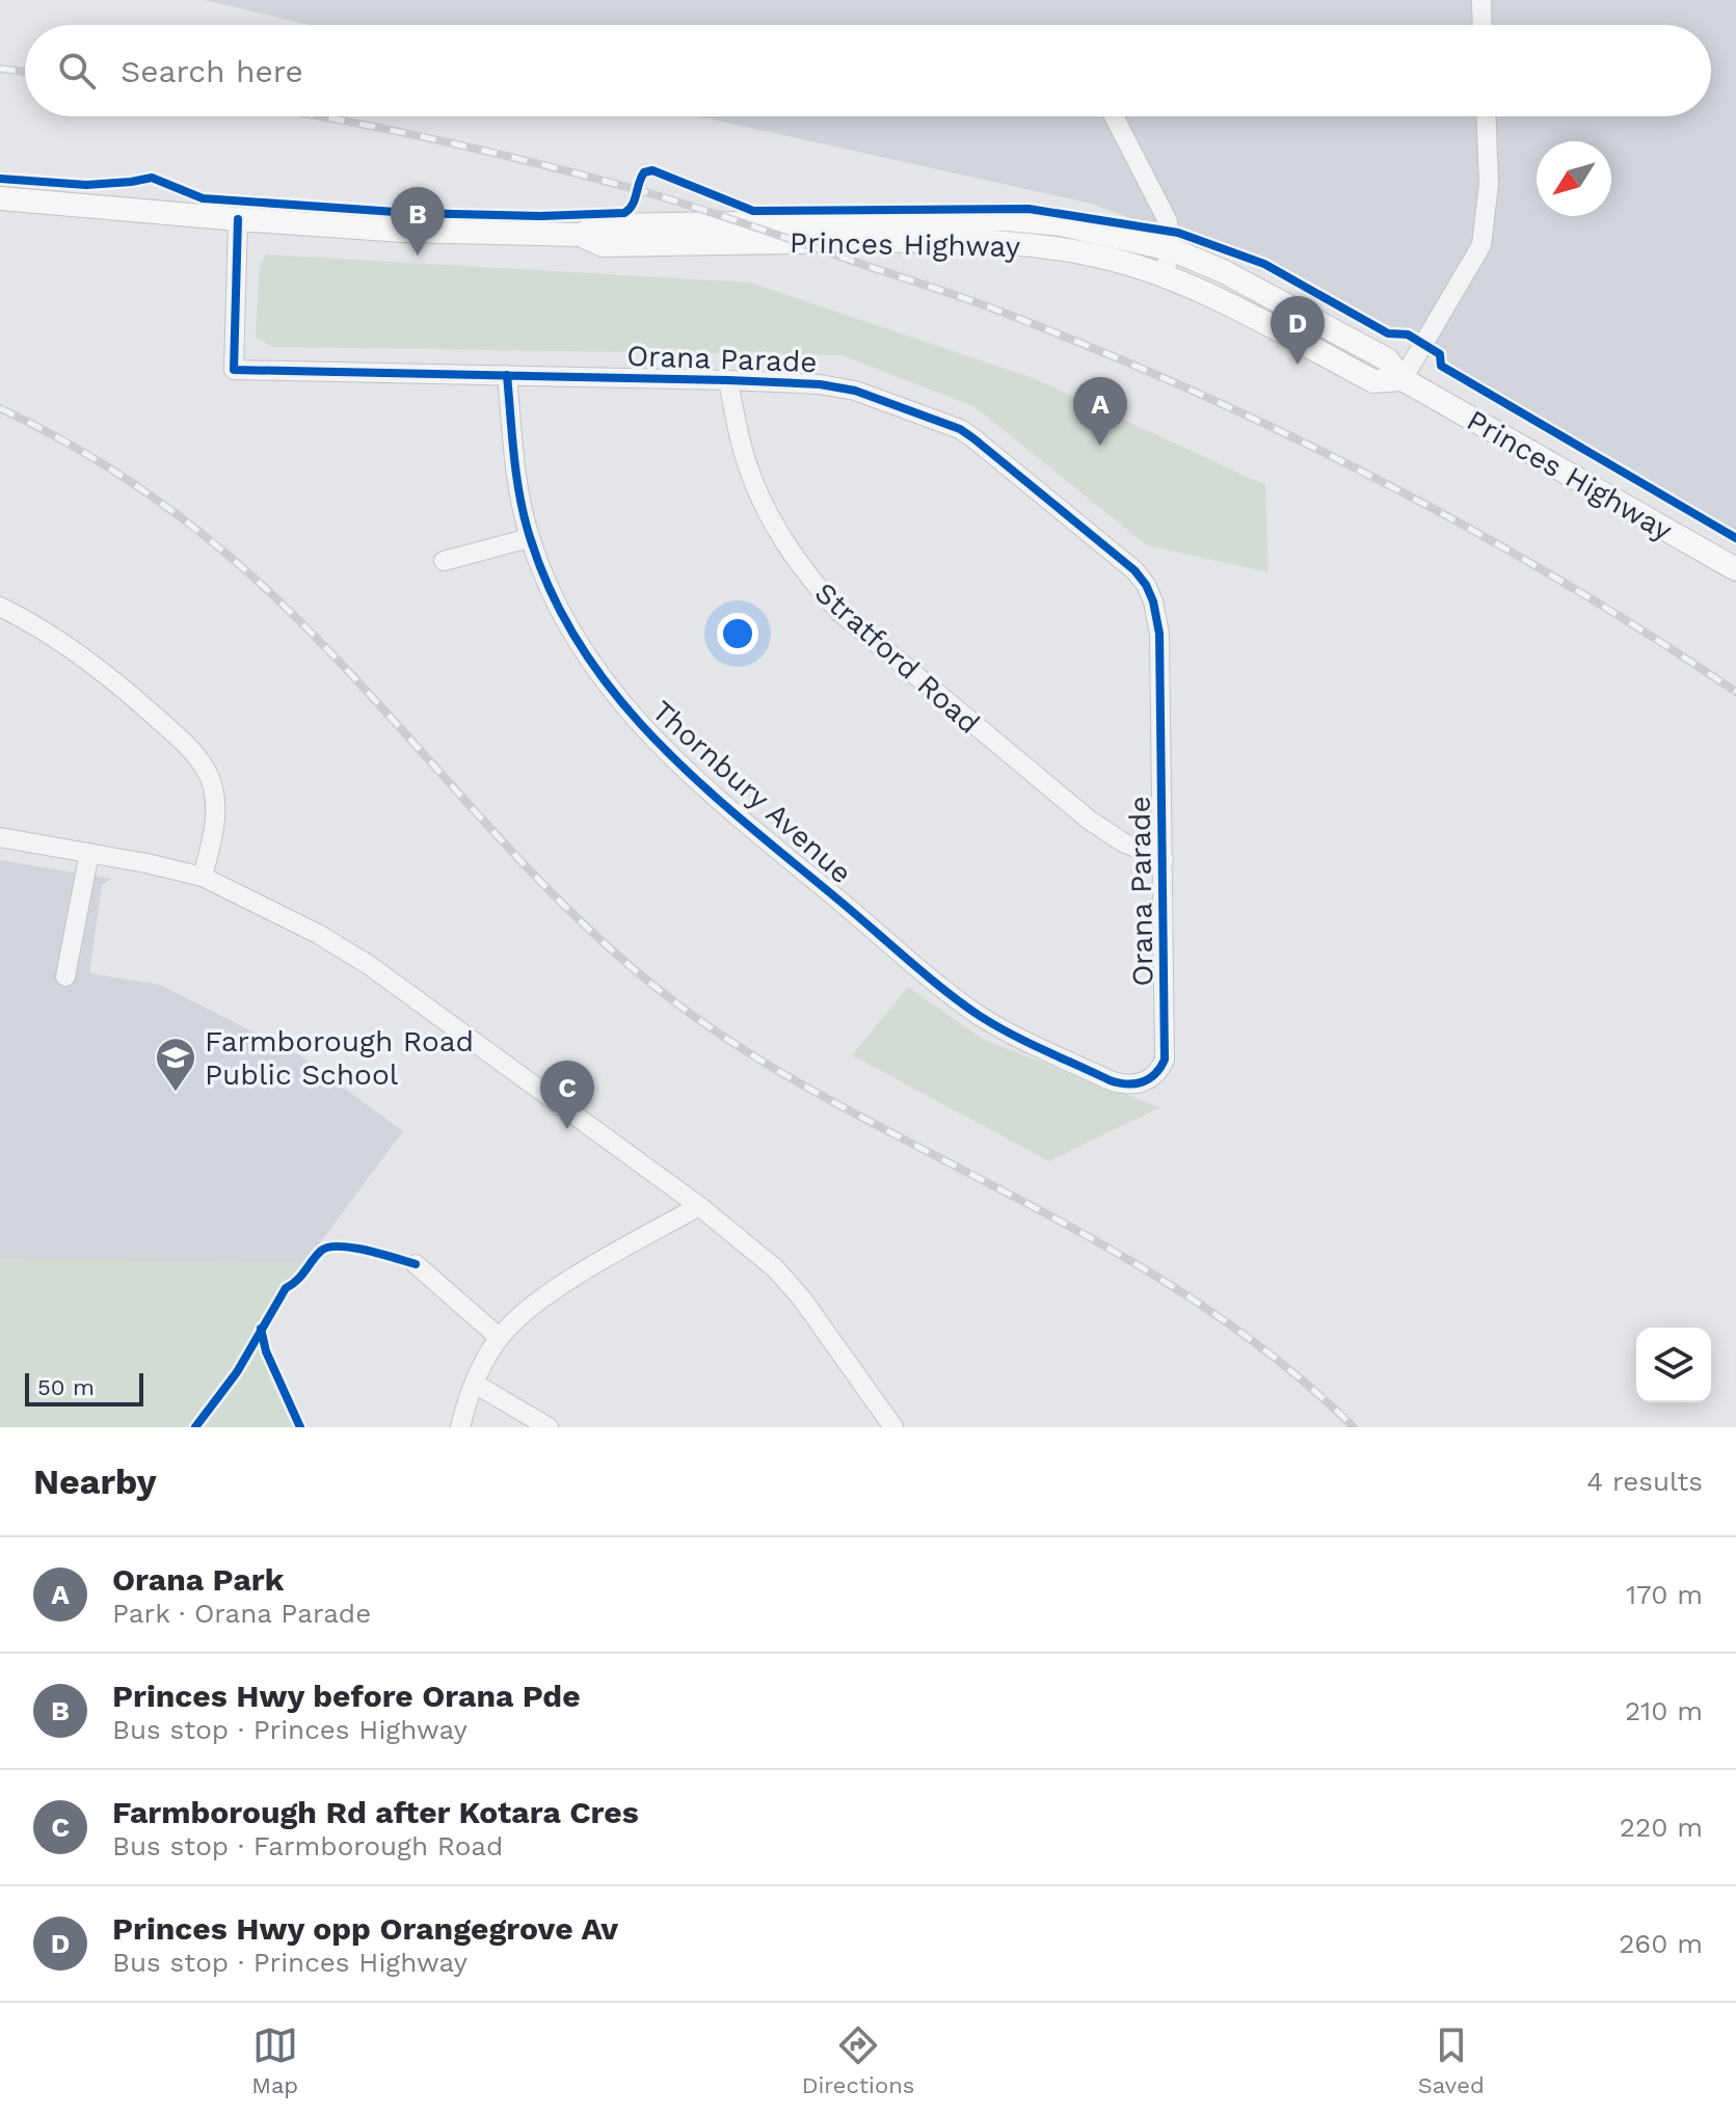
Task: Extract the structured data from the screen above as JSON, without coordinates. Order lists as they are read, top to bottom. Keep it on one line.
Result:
{"streets":{"main road":["Princes Highway"],"street":["Orana Parade","Stratford Road","Thornbury Avenue"]},"crossings":[["Princes Highway","Orana Parade"],["Orana Parade","Stratford Road"],["Orana Parade","Thornbury Avenue"]],"places":{"school or university":["Farmborough Road Public School"]},"scale_bar":"50 m","north":"bottom left","page":{"search":"Search here","pins":["B","D","A","C"],"scale":"50 m","heading":["Nearby","4 results"],"list":[{"mark":"A","name":"Orana Park","note":"Park · Orana Parade","value":"170 m"},{"mark":"B","name":"Princes Hwy before Orana Pde","note":"Bus stop · Princes Highway","value":"210 m"},{"mark":"C","name":"Farmborough Rd after Kotara Cres","note":"Bus stop · Farmborough Road","value":"220 m"},{"mark":"D","name":"Princes Hwy opp Orangegrove Av","note":"Bus stop · Princes Highway","value":"260 m"}],"nav":["Map","Directions","Saved"]}}
